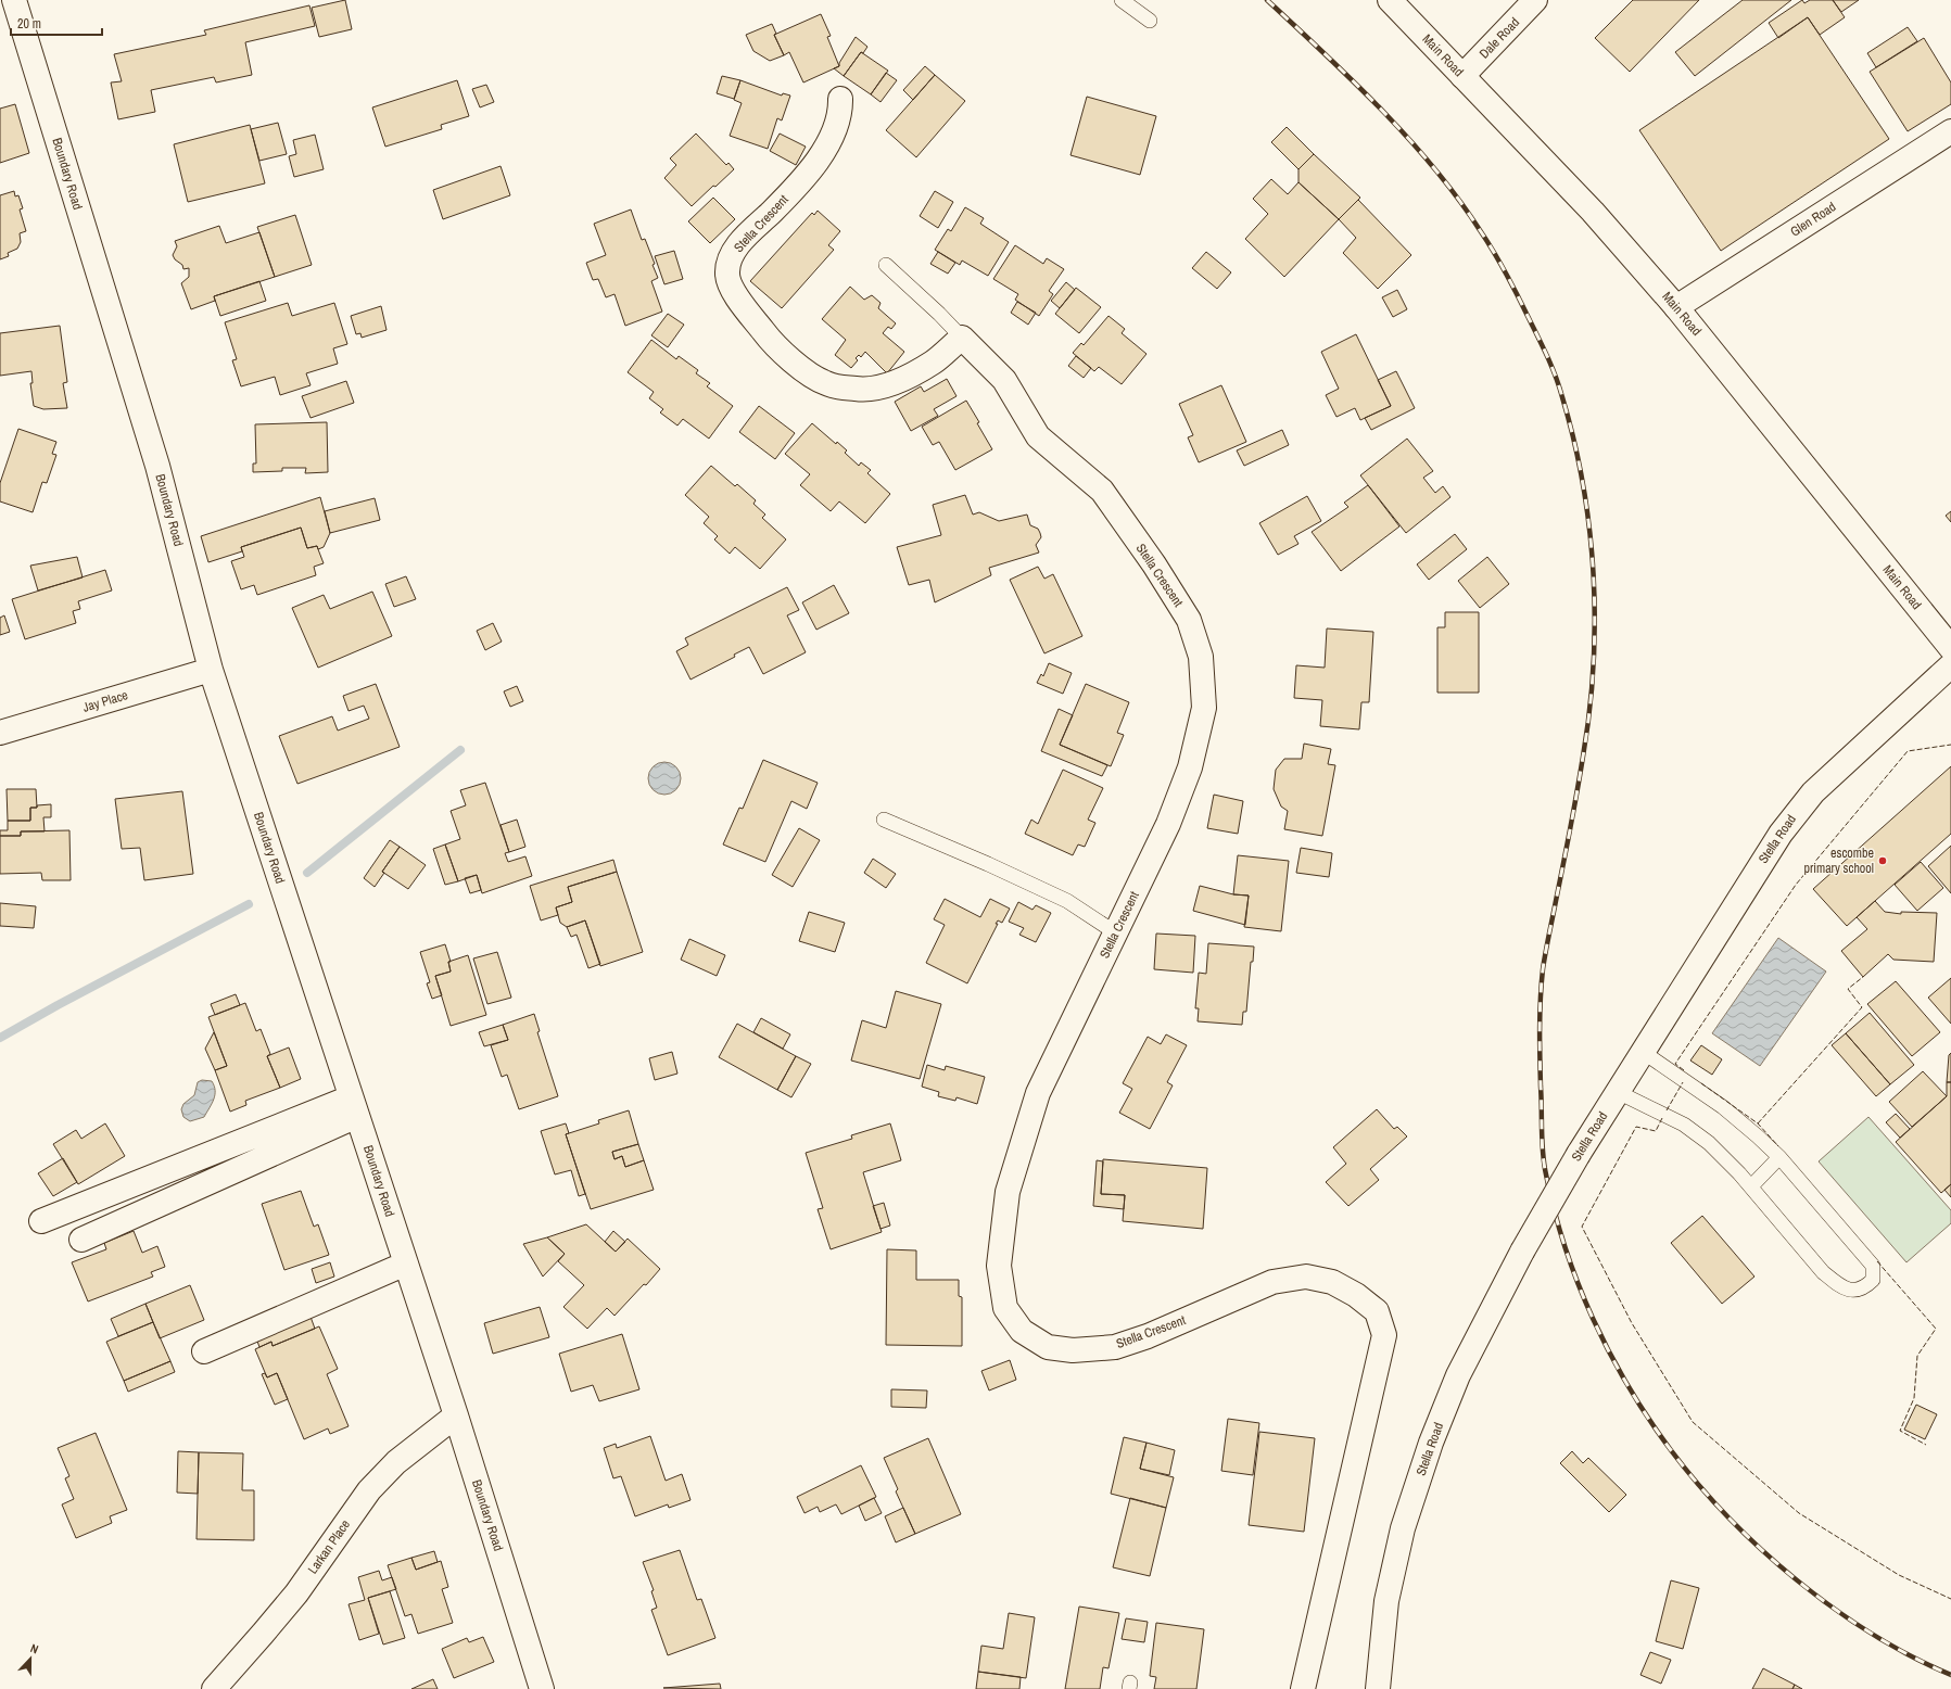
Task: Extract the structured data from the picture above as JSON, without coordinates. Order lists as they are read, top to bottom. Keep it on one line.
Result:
{"streets":{"street":["Dale Road","Main Road","Boundary Road","Glen Road","Stella Crescent","Jay Place","Stella Road","Larkan Place"]},"crossings":[["Dale Road","Main Road"],["Main Road","Glen Road"],["Boundary Road","Jay Place"],["Boundary Road","Larkan Place"]],"places":["escombe primary school"],"scale_bar":"20 m","north":"top"}
